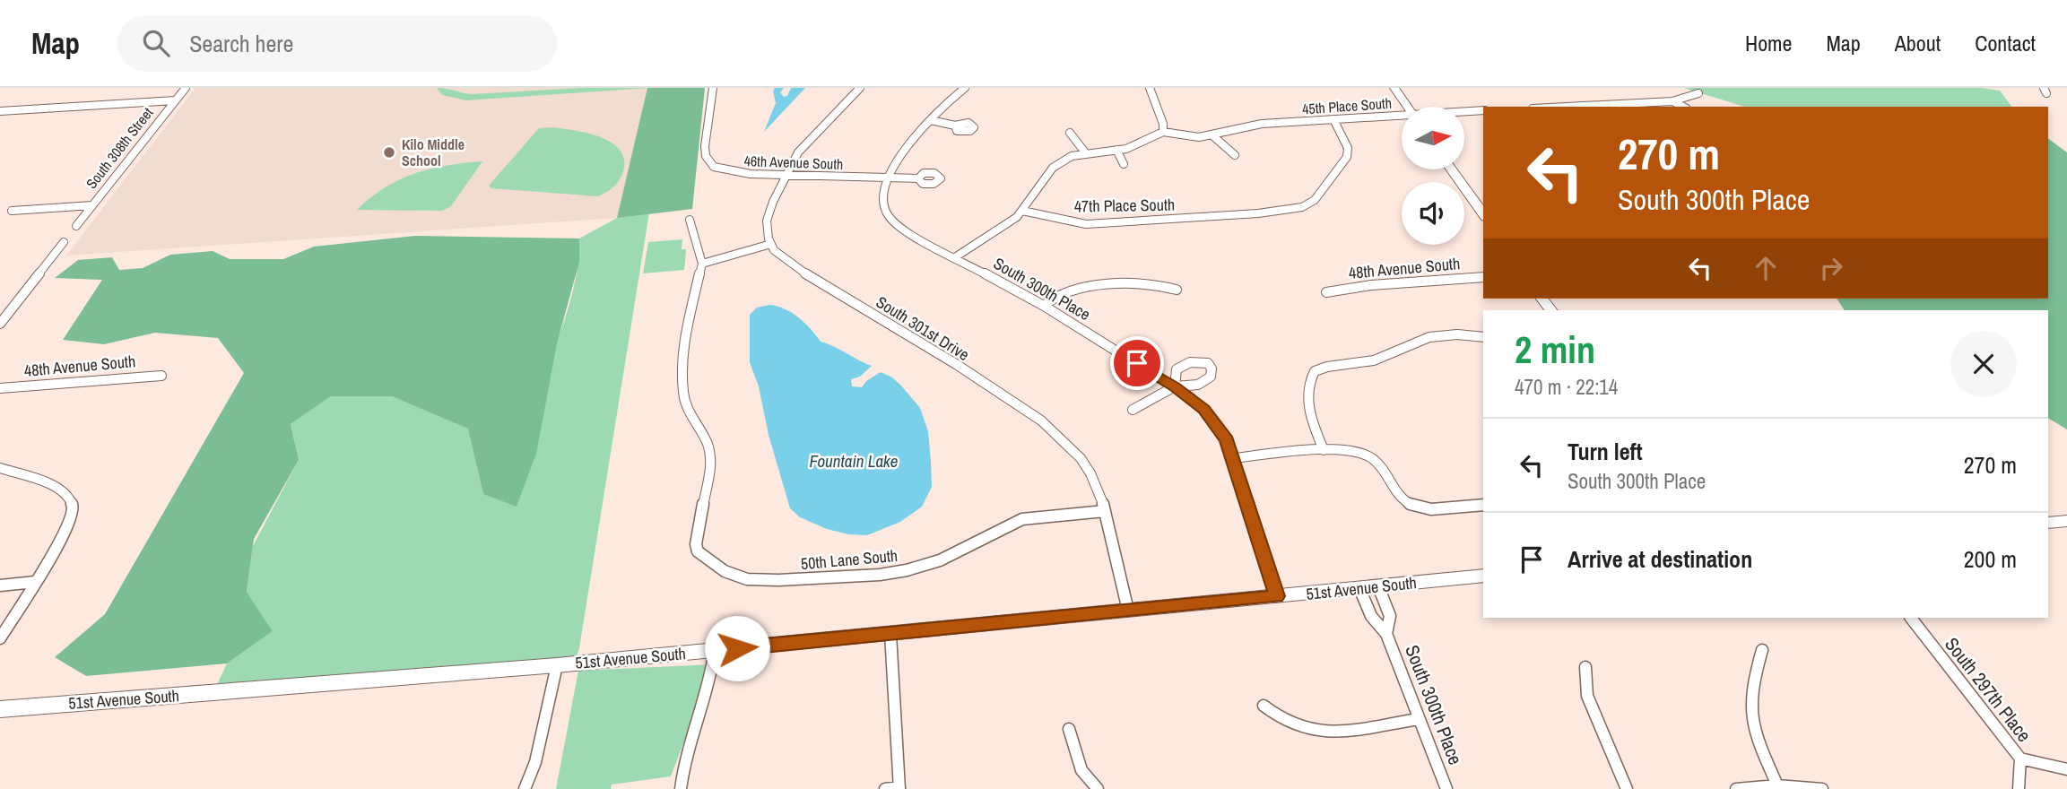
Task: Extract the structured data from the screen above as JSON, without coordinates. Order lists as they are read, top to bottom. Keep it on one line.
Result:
{"streets":{"main road":["51st Avenue South"],"street":["45th Place South","South 308th Street","46th Avenue South","47th Place South","48th Avenue South","South 300th Place","South 301st Drive","50th Lane South","South 297th Place"]},"crossings":[["45th Place South","47th Place South"],["46th Avenue South","South 300th Place"],["South 300th Place","51st Avenue South"],["South 301st Drive","50th Lane South"],["South 301st Drive","51st Avenue South"]],"water":["Fountain Lake"],"places":["Kilo Middle School"],"north":"right","page":{"header":"Map","search":"Search here","nav":["Home","Map","About","Contact"],"turn":["270 m","South 300th Place"],"heading":["2 min","470 m · 22:14"],"list":[{"name":"Turn left","note":"South 300th Place","value":"270 m"},{"name":"Arrive at destination","value":"200 m"}]}}
